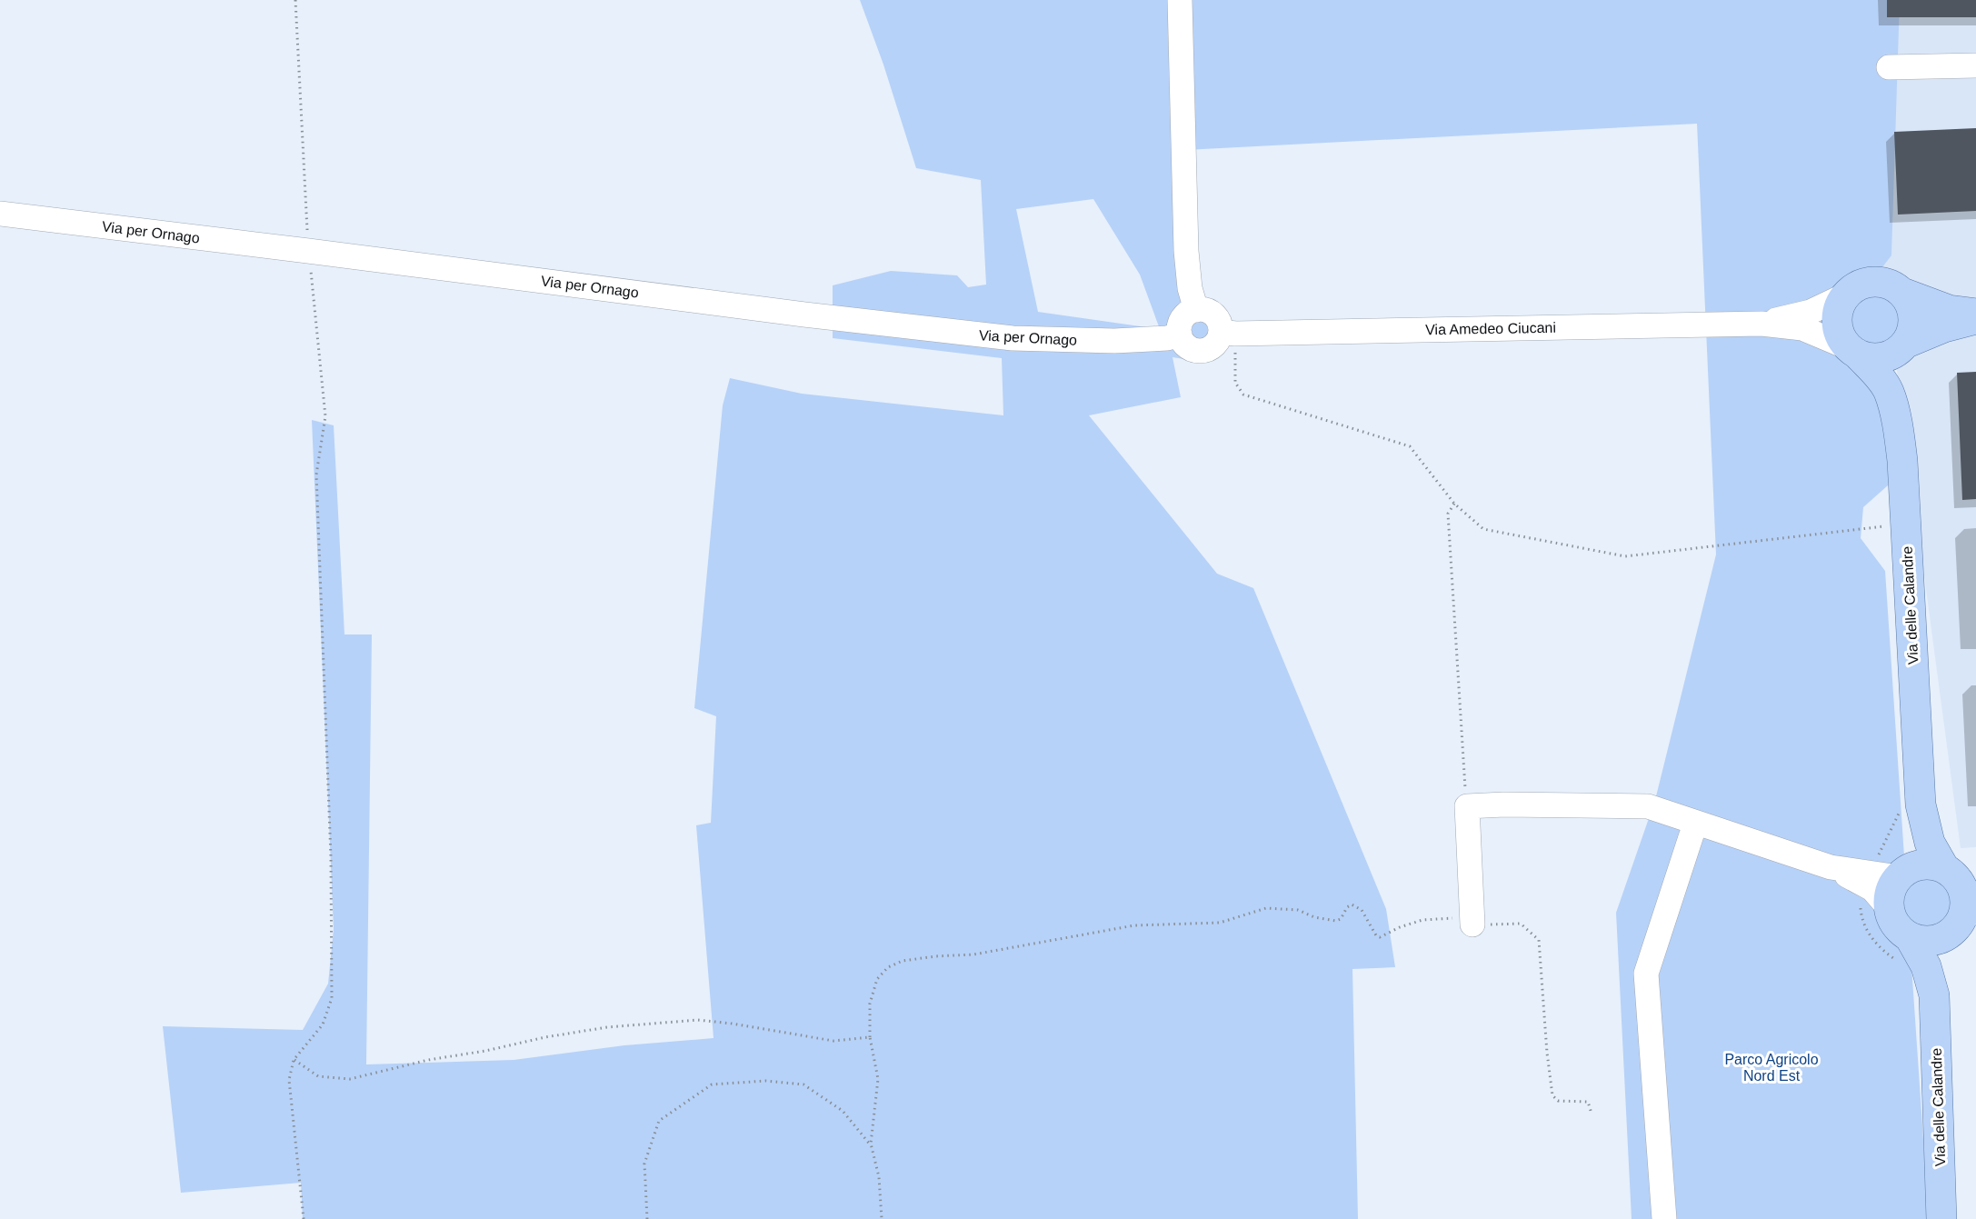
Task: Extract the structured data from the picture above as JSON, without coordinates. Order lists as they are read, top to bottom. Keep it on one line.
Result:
{"streets":{"main road":["Via Amedeo Ciucani","Via delle Calandre"],"street":["Via per Ornago"]},"crossings":[["Via per Ornago","Via Amedeo Ciucani"],["Via Amedeo Ciucani","Via delle Calandre"]],"parks":["Parco Agricolo Nord Est"]}
